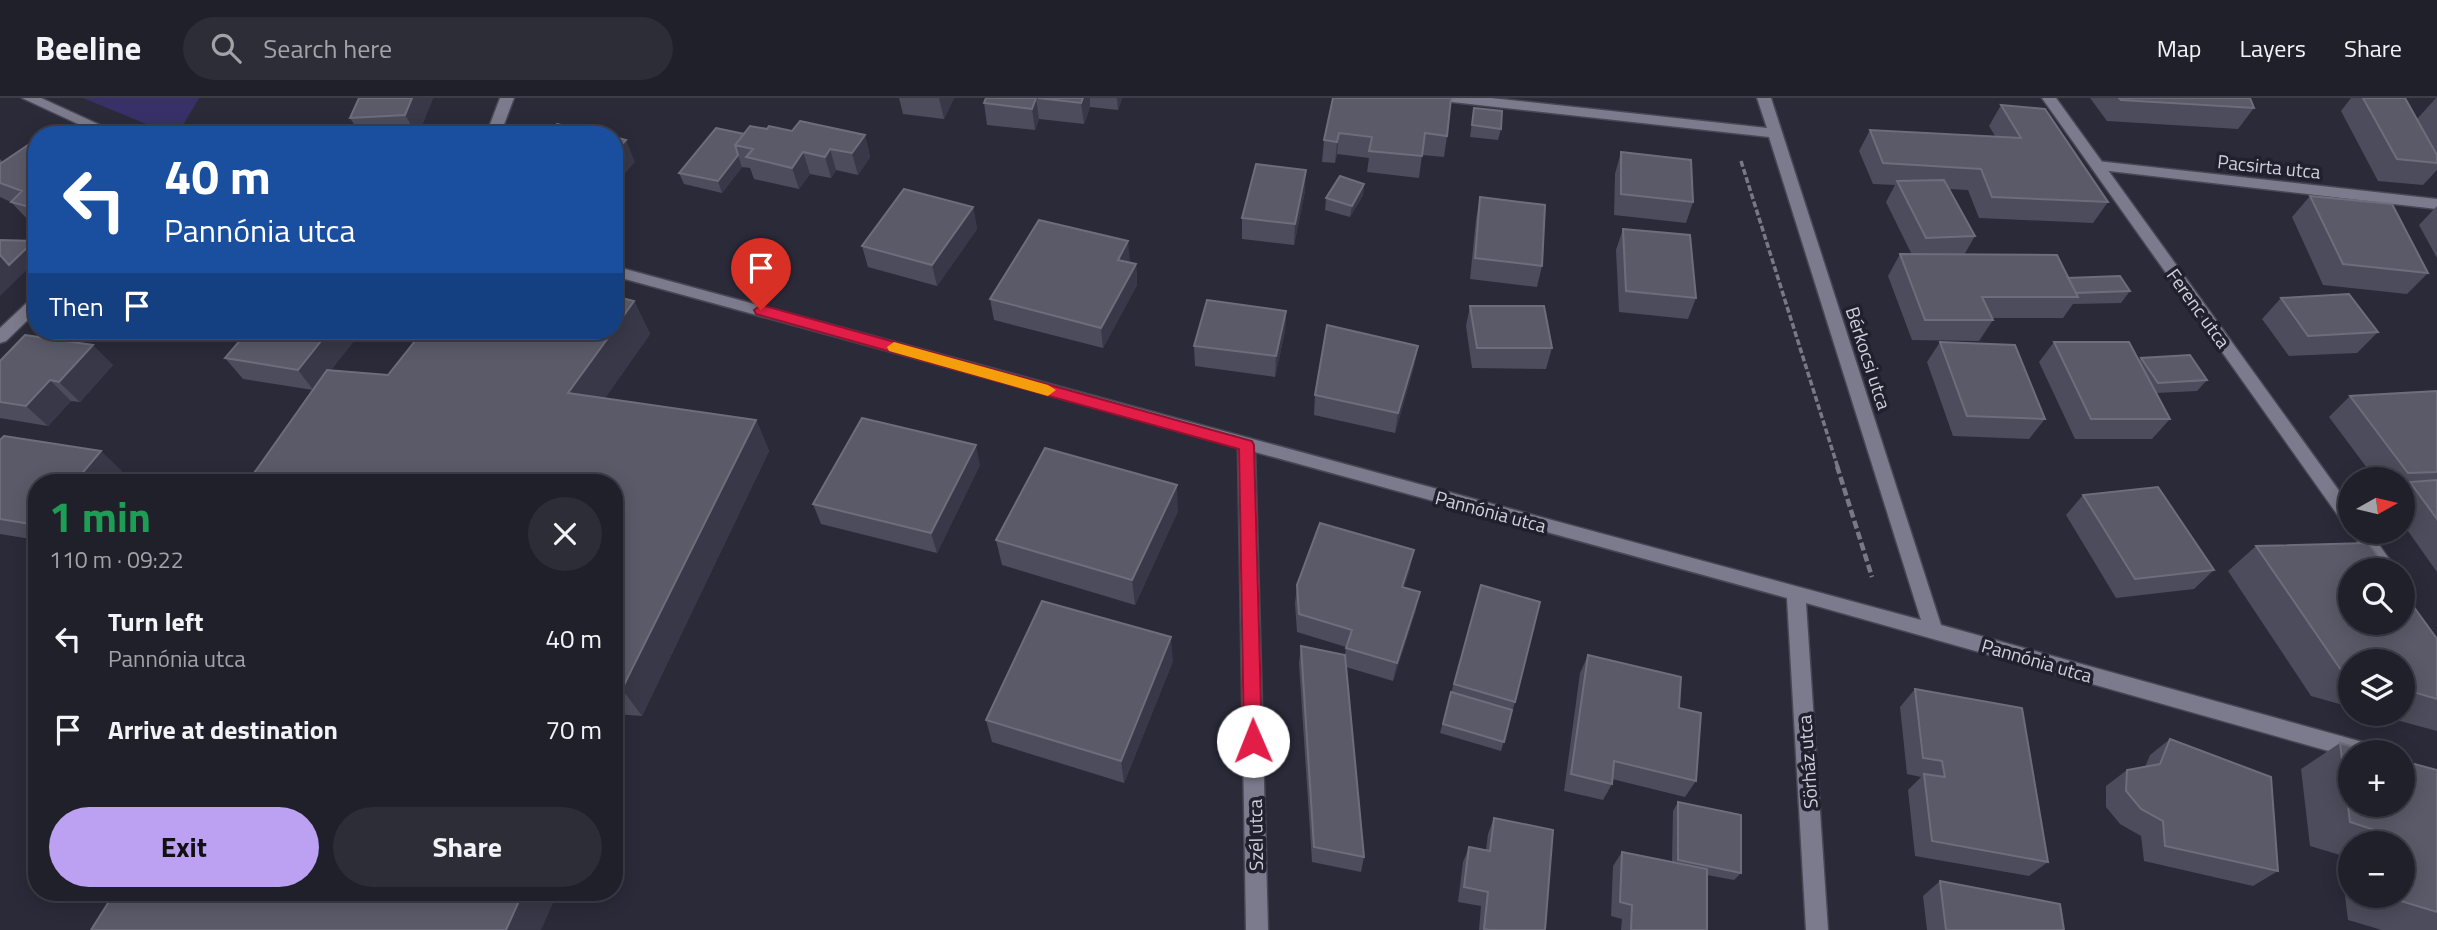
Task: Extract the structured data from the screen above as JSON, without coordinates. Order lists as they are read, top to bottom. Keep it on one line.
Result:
{"streets":{"street":["Pacsirta utca","Ferenc utca","Bérkocsi utca","Pannónia utca","Sörház utca","Szél utca"]},"crossings":[["Pacsirta utca","Ferenc utca"],["Bérkocsi utca","Pannónia utca"],["Pannónia utca","Sörház utca"],["Pannónia utca","Szél utca"]],"north":"right","page":{"header":"Beeline","search":"Search here","nav":["Map","Layers","Share"],"turn":["40 m","Pannónia utca"],"then":"Then","map_buttons":["+","−"],"heading":["1 min","110 m · 09:22"],"list":[{"name":"Turn left","note":"Pannónia utca","value":"40 m"},{"name":"Arrive at destination","value":"70 m"}],"buttons":["Exit","Share"]}}
